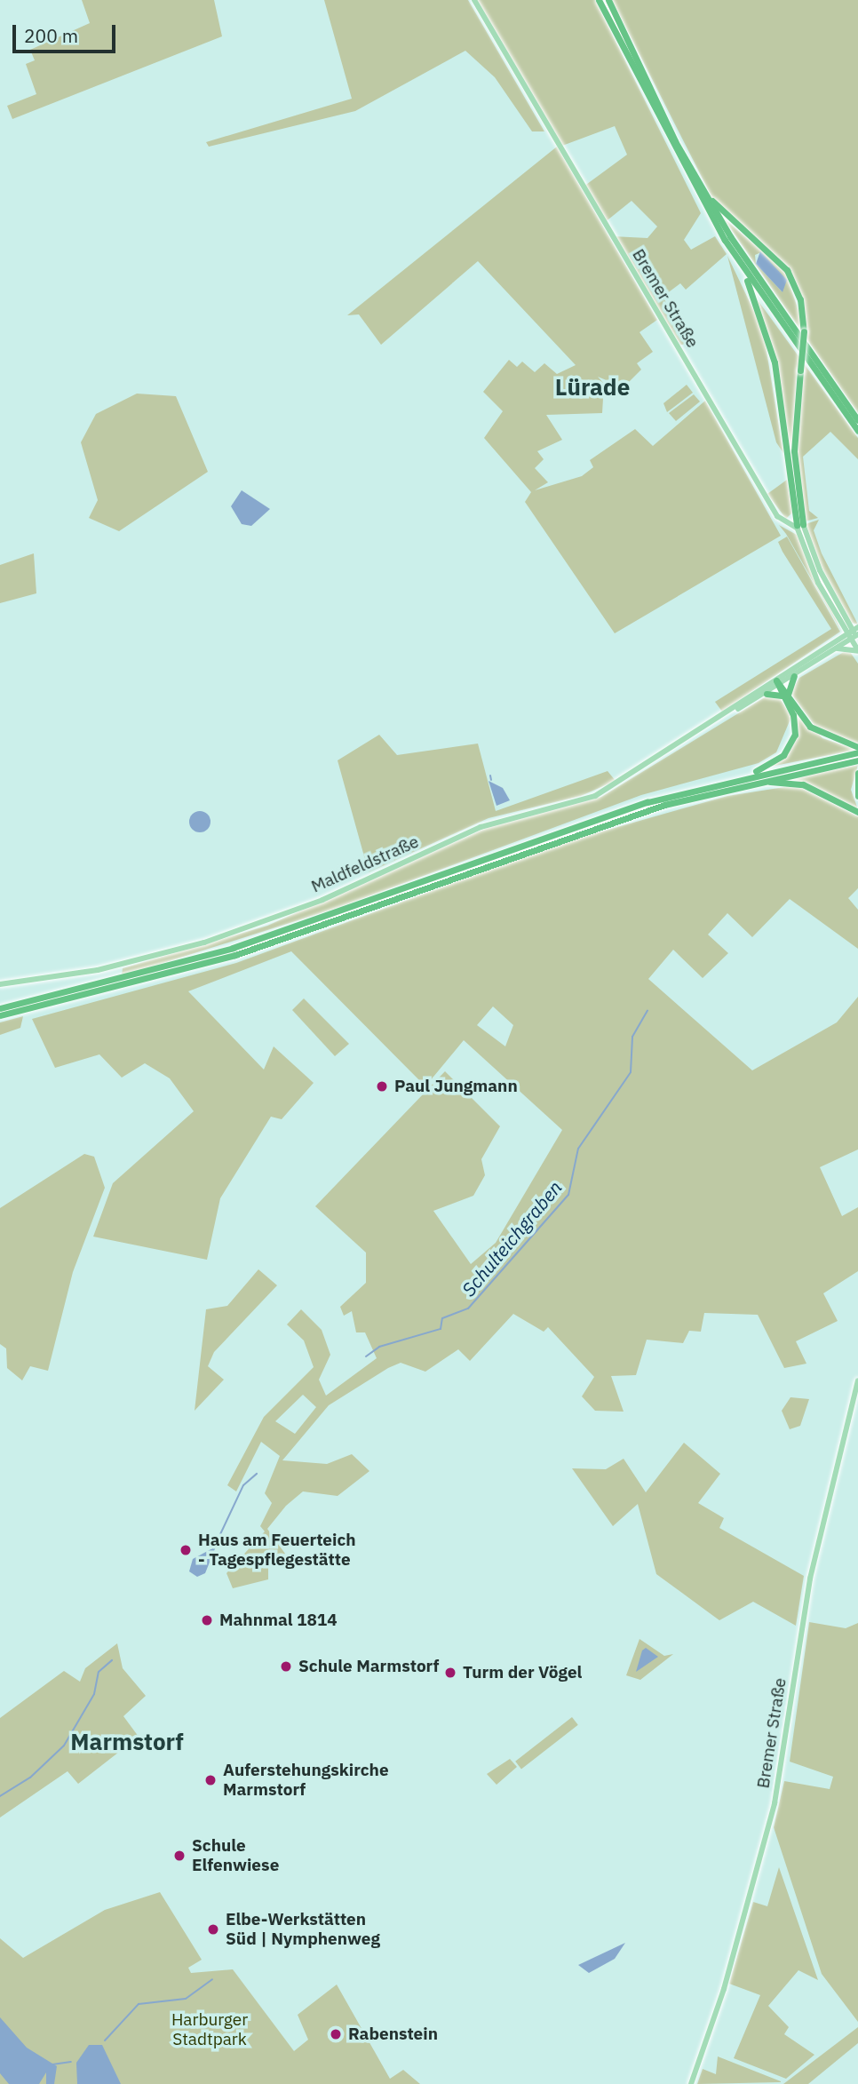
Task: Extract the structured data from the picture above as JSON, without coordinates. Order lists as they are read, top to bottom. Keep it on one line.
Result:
{"streets":{"main road":["Bremer Straße","Maldfeldstraße"]},"districts":["Lürade","Marmstorf"],"water":["Schulteichgraben"],"parks":["Harburger Stadtpark"],"places":["Paul Jungmann","Haus am Feuerteich - Tagespflegestätte","Mahnmal 1814","Schule Marmstorf","Turm der Vögel","Auferstehungskirche Marmstorf","Schule Elfenwiese","Elbe-Werkstätten Süd | Nymphenweg","Rabenstein"],"scale_bar":"200 m"}
